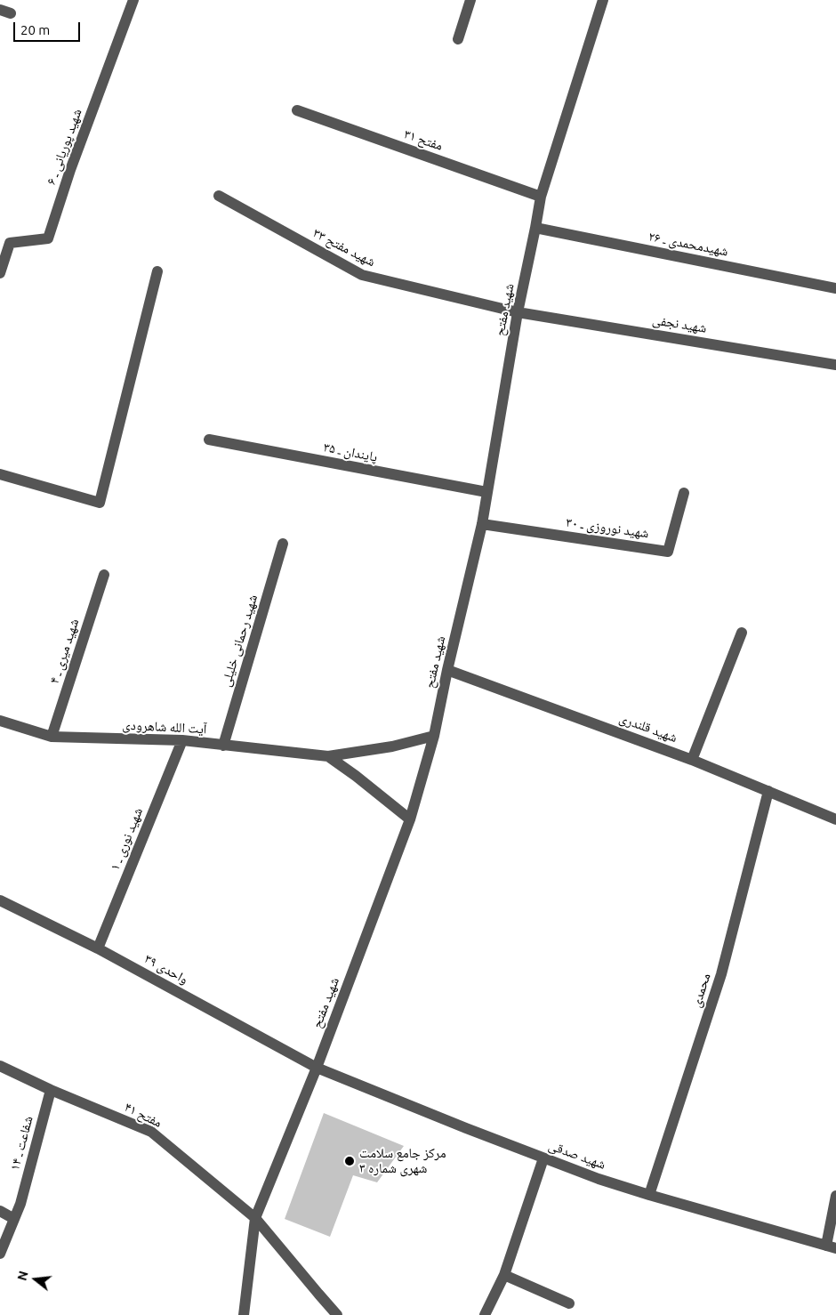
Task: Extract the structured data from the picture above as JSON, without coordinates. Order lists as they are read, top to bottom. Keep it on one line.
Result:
{"streets":{"street":["مفتح ۳۱","شهید پوریانی ـ ۶","شهیدمحمدی ـ ۲۶","شهید مفتح ۳۳","شهید مفتح","شهید نجفی","پایندان ـ ۳۵","شهید نوروزی ـ ۳۰","شهید رحمانی خلیلی","شهید میری ـ ۴","آیت الله شاهرودی","شهید قلندری","شهید نوری ـ ۱","واحدی ۳۹","محمدی","مفتح ۴۱","شفاعت ـ ۱۴","شهید صدقی"]},"crossings":[["مفتح ۳۱","شهید مفتح"],["شهیدمحمدی ـ ۲۶","شهید مفتح"],["شهید مفتح ۳۳","شهید مفتح"],["شهید مفتح ۳۳","شهید نجفی"],["شهید مفتح","شهید نجفی"],["شهید مفتح","پایندان ـ ۳۵"],["شهید مفتح","شهید نوروزی ـ ۳۰"],["شهید مفتح","شهید قلندری"],["شهید مفتح","واحدی ۳۹"],["شهید مفتح","مفتح ۴۱"],["شهید مفتح","شهید صدقی"],["شهید رحمانی خلیلی","آیت الله شاهرودی"],["شهید میری ـ ۴","آیت الله شاهرودی"],["آیت الله شاهرودی","شهید نوری ـ ۱"],["شهید قلندری","محمدی"],["شهید نوری ـ ۱","واحدی ۳۹"],["واحدی ۳۹","شهید صدقی"],["محمدی","شهید صدقی"],["مفتح ۴۱","شفاعت ـ ۱۴"]],"places":["مرکز جامع سلامت شهری شماره ۳"],"scale_bar":"20 m","north":"left"}
